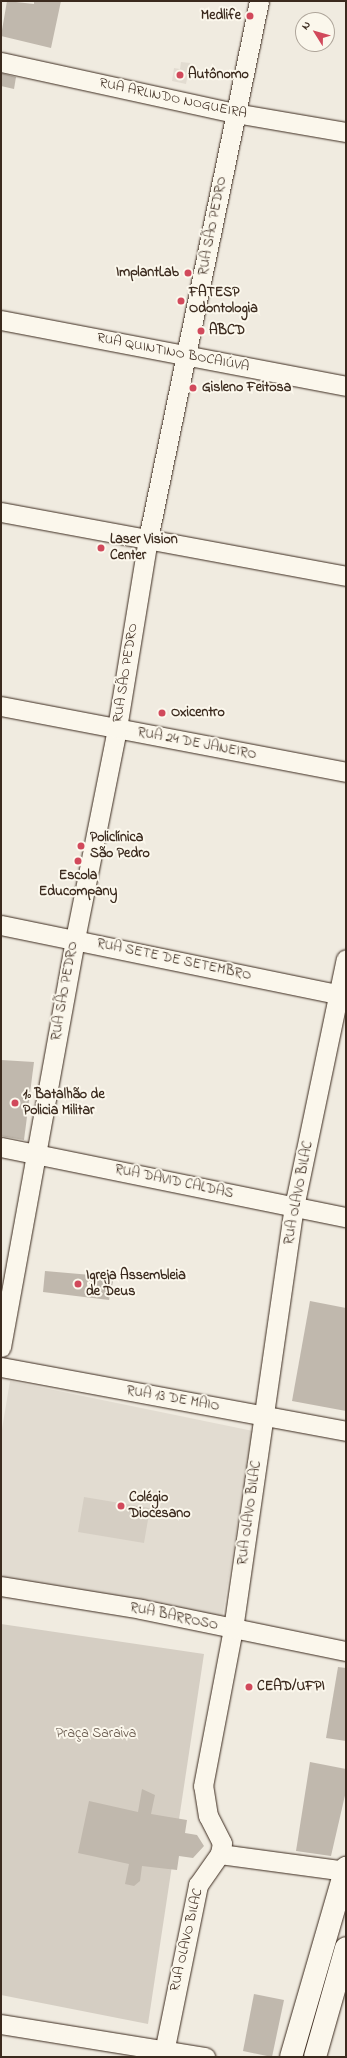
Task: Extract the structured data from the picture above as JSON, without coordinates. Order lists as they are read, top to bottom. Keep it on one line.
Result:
{"streets":{"street":["RUA ARLINDO NOGUEIRA","RUA SÃO PEDRO","RUA QUINTINO BOCAIÚVA","RUA 24 DE JANEIRO","RUA SETE DE SETEMBRO","RUA DAVID CALDAS","RUA OLAVO BILAC","RUA 13 DE MAIO","RUA BARROSO"]},"crossings":[["RUA ARLINDO NOGUEIRA","RUA SÃO PEDRO"],["RUA SÃO PEDRO","RUA QUINTINO BOCAIÚVA"],["RUA SÃO PEDRO","RUA 24 DE JANEIRO"],["RUA SÃO PEDRO","RUA SETE DE SETEMBRO"],["RUA SÃO PEDRO","RUA DAVID CALDAS"],["RUA SETE DE SETEMBRO","RUA OLAVO BILAC"],["RUA DAVID CALDAS","RUA OLAVO BILAC"],["RUA OLAVO BILAC","RUA 13 DE MAIO"],["RUA OLAVO BILAC","RUA BARROSO"]],"parks":["Praça Saraiva"],"places":["Medlife","Autônomo","ImplantLab","FATESP Odontologia","ABCD","Gisleno Feitosa","Laser Vision Center","Oxicentro","Policlínica São Pedro","Escola Educompany","1º Batalhão de Policia Militar","Igreja Assembleia de Deus","Colégio Diocesano","CEAD/UFPI"],"north":"top left"}
